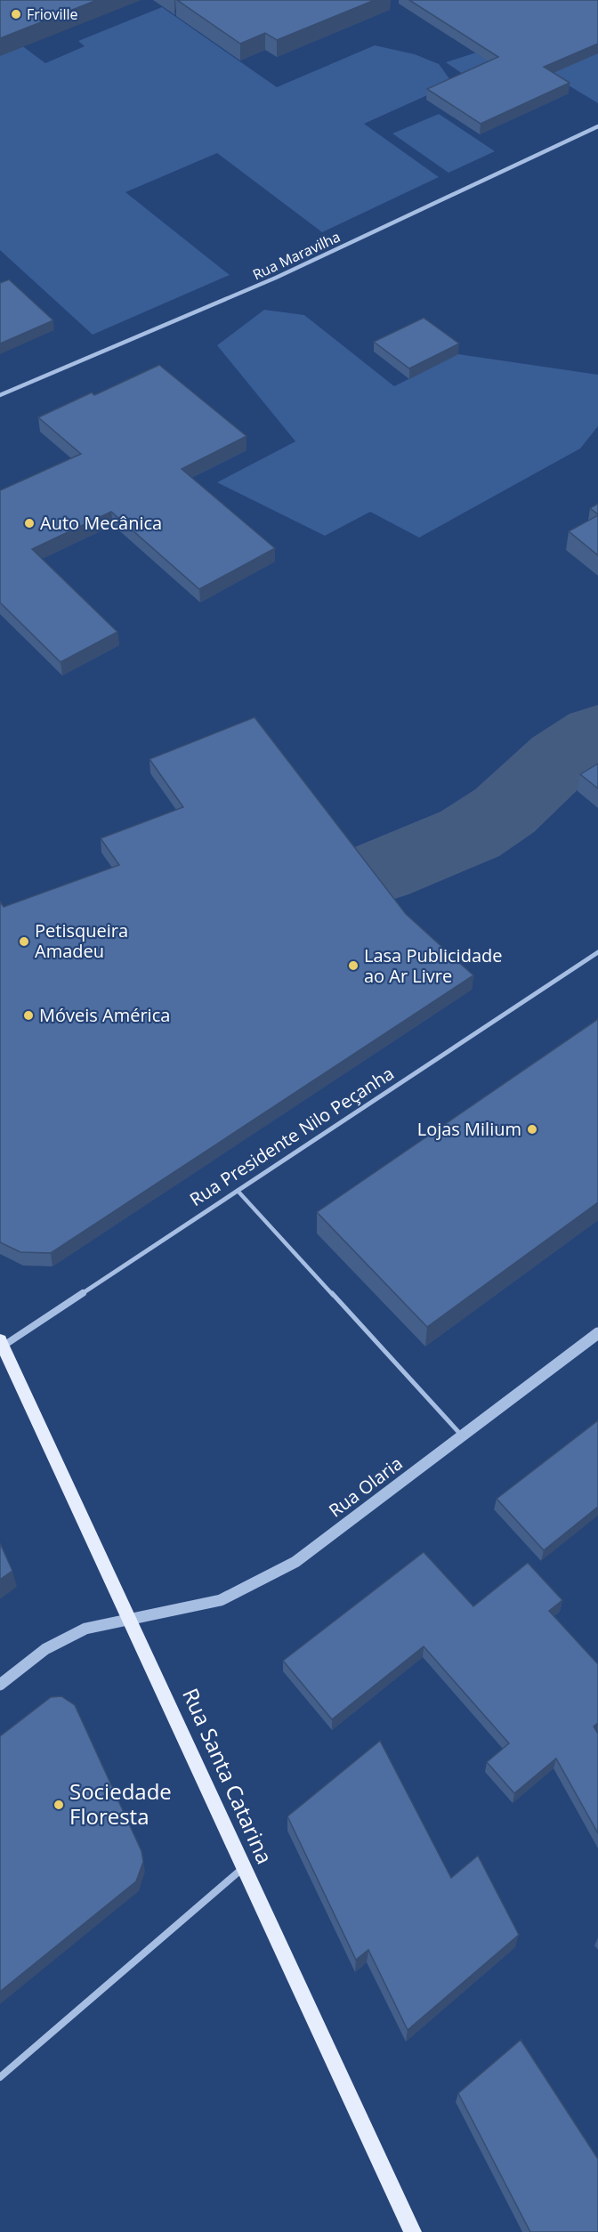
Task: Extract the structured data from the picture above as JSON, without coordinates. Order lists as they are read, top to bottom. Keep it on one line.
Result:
{"streets":{"main road":["Rua Santa Catarina"],"street":["Rua Maravilha","Rua Presidente Nilo Peçanha","Rua Olaria"]},"crossings":[["Rua Presidente Nilo Peçanha","Rua Santa Catarina"],["Rua Olaria","Rua Santa Catarina"]],"places":["Frioville","Auto Mecânica","Petisqueira Amadeu","Lasa Publicidade ao Ar Livre","Móveis América","Lojas Milium","Sociedade Floresta"]}
